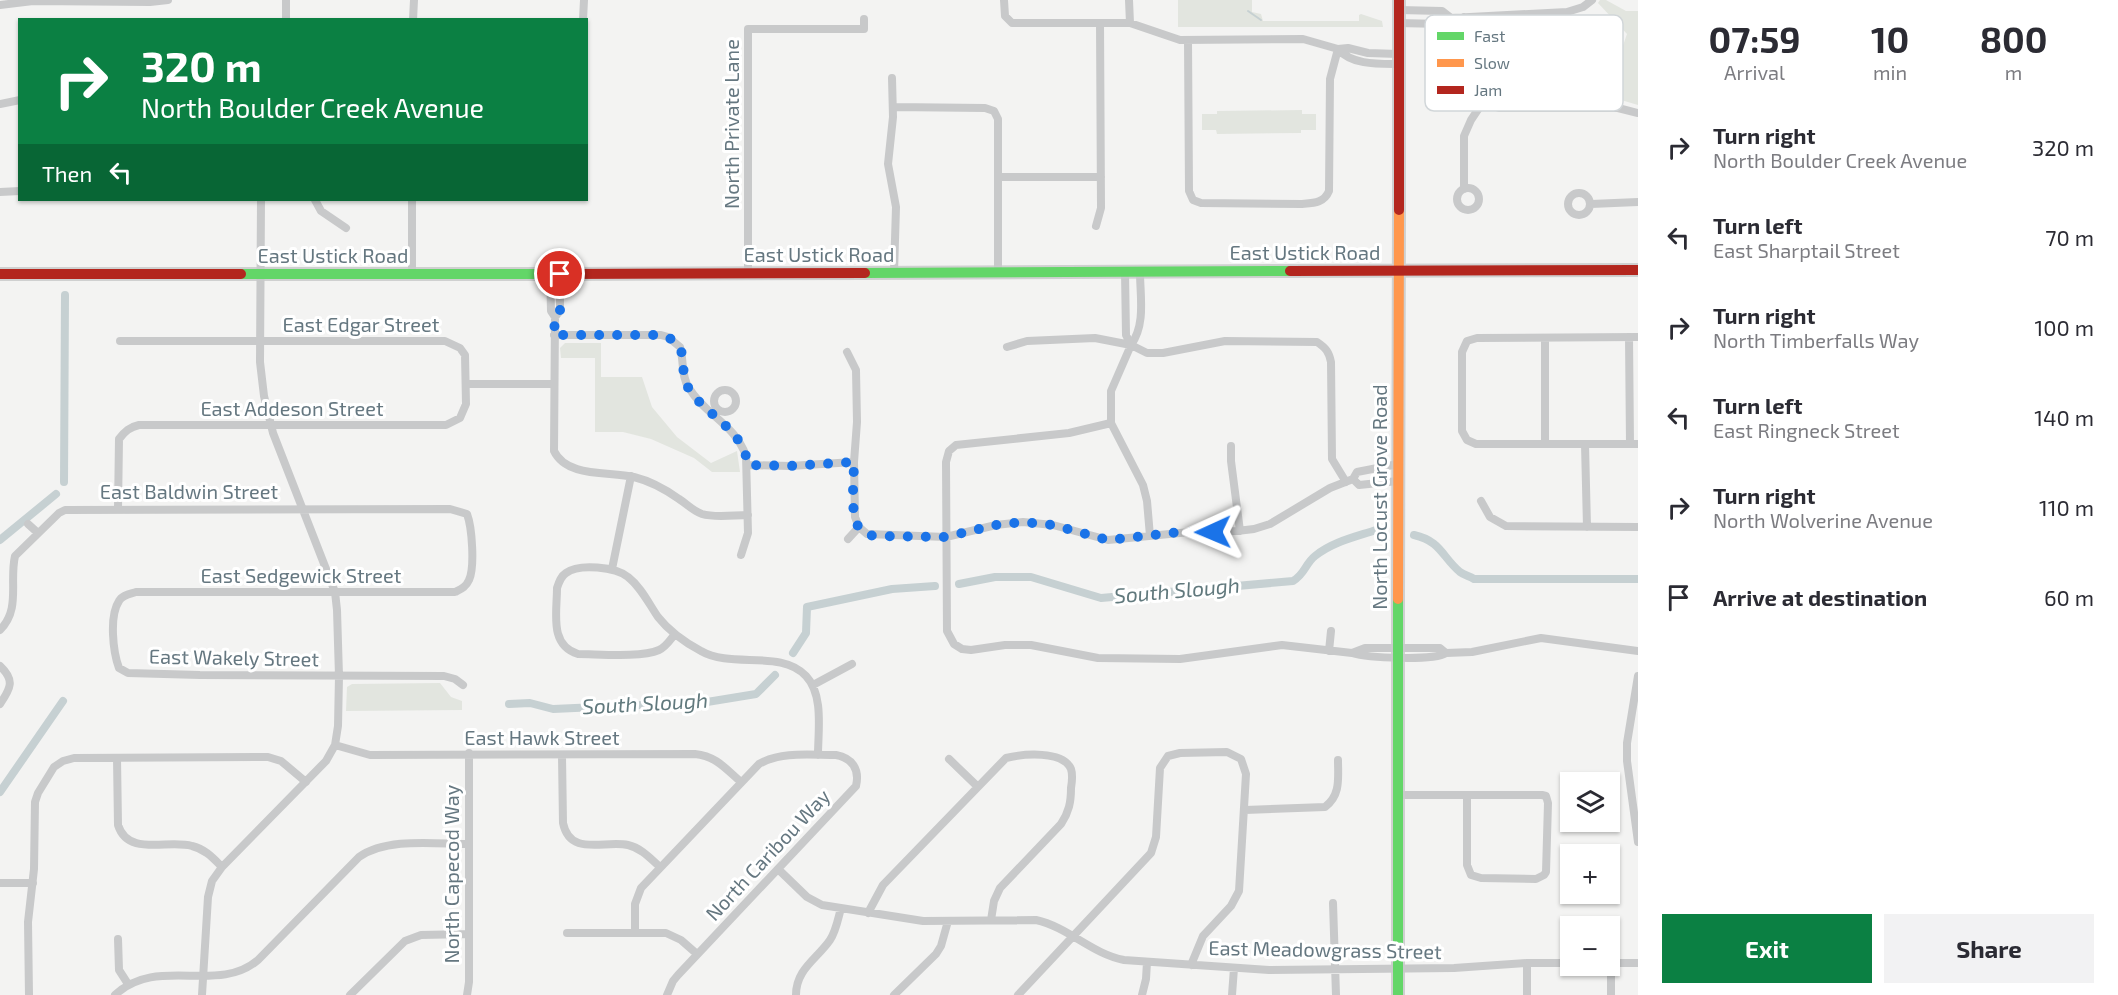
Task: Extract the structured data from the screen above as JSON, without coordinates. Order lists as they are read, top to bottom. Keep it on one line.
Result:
{"streets":{"main road":["East Ustick Road","North Locust Grove Road"],"street":["North Private Lane","East Edgar Street","East Addeson Street","East Baldwin Street","East Sedgewick Street","East Wakely Street","East Hawk Street","North Caribou Way","North Capecod Way","East Meadowgrass Street"]},"crossings":[["North Private Lane","East Ustick Road"],["East Ustick Road","North Locust Grove Road"],["East Edgar Street","East Addeson Street"],["East Addeson Street","East Baldwin Street"],["East Baldwin Street","East Sedgewick Street"],["North Locust Grove Road","East Meadowgrass Street"],["East Sedgewick Street","East Wakely Street"],["East Hawk Street","North Capecod Way"],["North Caribou Way","East Meadowgrass Street"]],"water":["South Slough"],"legend":["Fast","Slow","Jam"],"page":{"eta":["07:59","Arrival","10","min","800","m"],"turn":["320 m","North Boulder Creek Avenue"],"list":[{"name":"Turn right","note":"North Boulder Creek Avenue","value":"320 m"},{"name":"Turn left","note":"East Sharptail Street","value":"70 m"},{"name":"Turn right","note":"North Timberfalls Way","value":"100 m"},{"name":"Turn left","note":"East Ringneck Street","value":"140 m"},{"name":"Turn right","note":"North Wolverine Avenue","value":"110 m"},{"name":"Arrive at destination","value":"60 m"}],"then":"Then","map_buttons":["+","−"],"buttons":["Exit","Share"]}}
